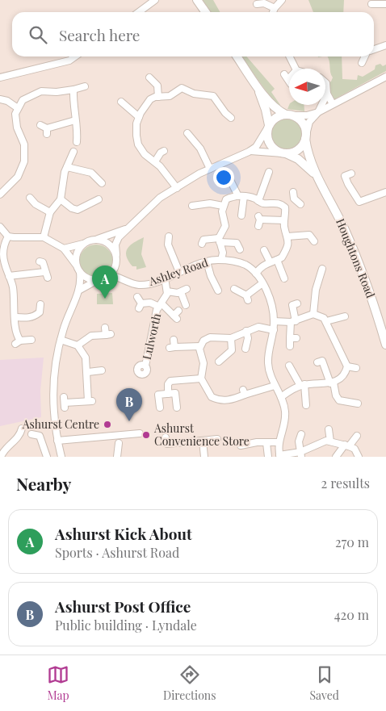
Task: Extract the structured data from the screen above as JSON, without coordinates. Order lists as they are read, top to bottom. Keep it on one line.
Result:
{"streets":{"main road":["Houghtons Road"],"street":["Ashley Road","Lulworth"]},"places":["Ashurst Centre","Ashurst Convenience Store"],"north":"left","page":{"search":"Search here","pins":["A","B"],"heading":["Nearby","2 results"],"list":[{"mark":"A","name":"Ashurst Kick About","note":"Sports · Ashurst Road","value":"270 m"},{"mark":"B","name":"Ashurst Post Office","note":"Public building · Lyndale","value":"420 m"}],"nav":["Map","Directions","Saved"]}}
